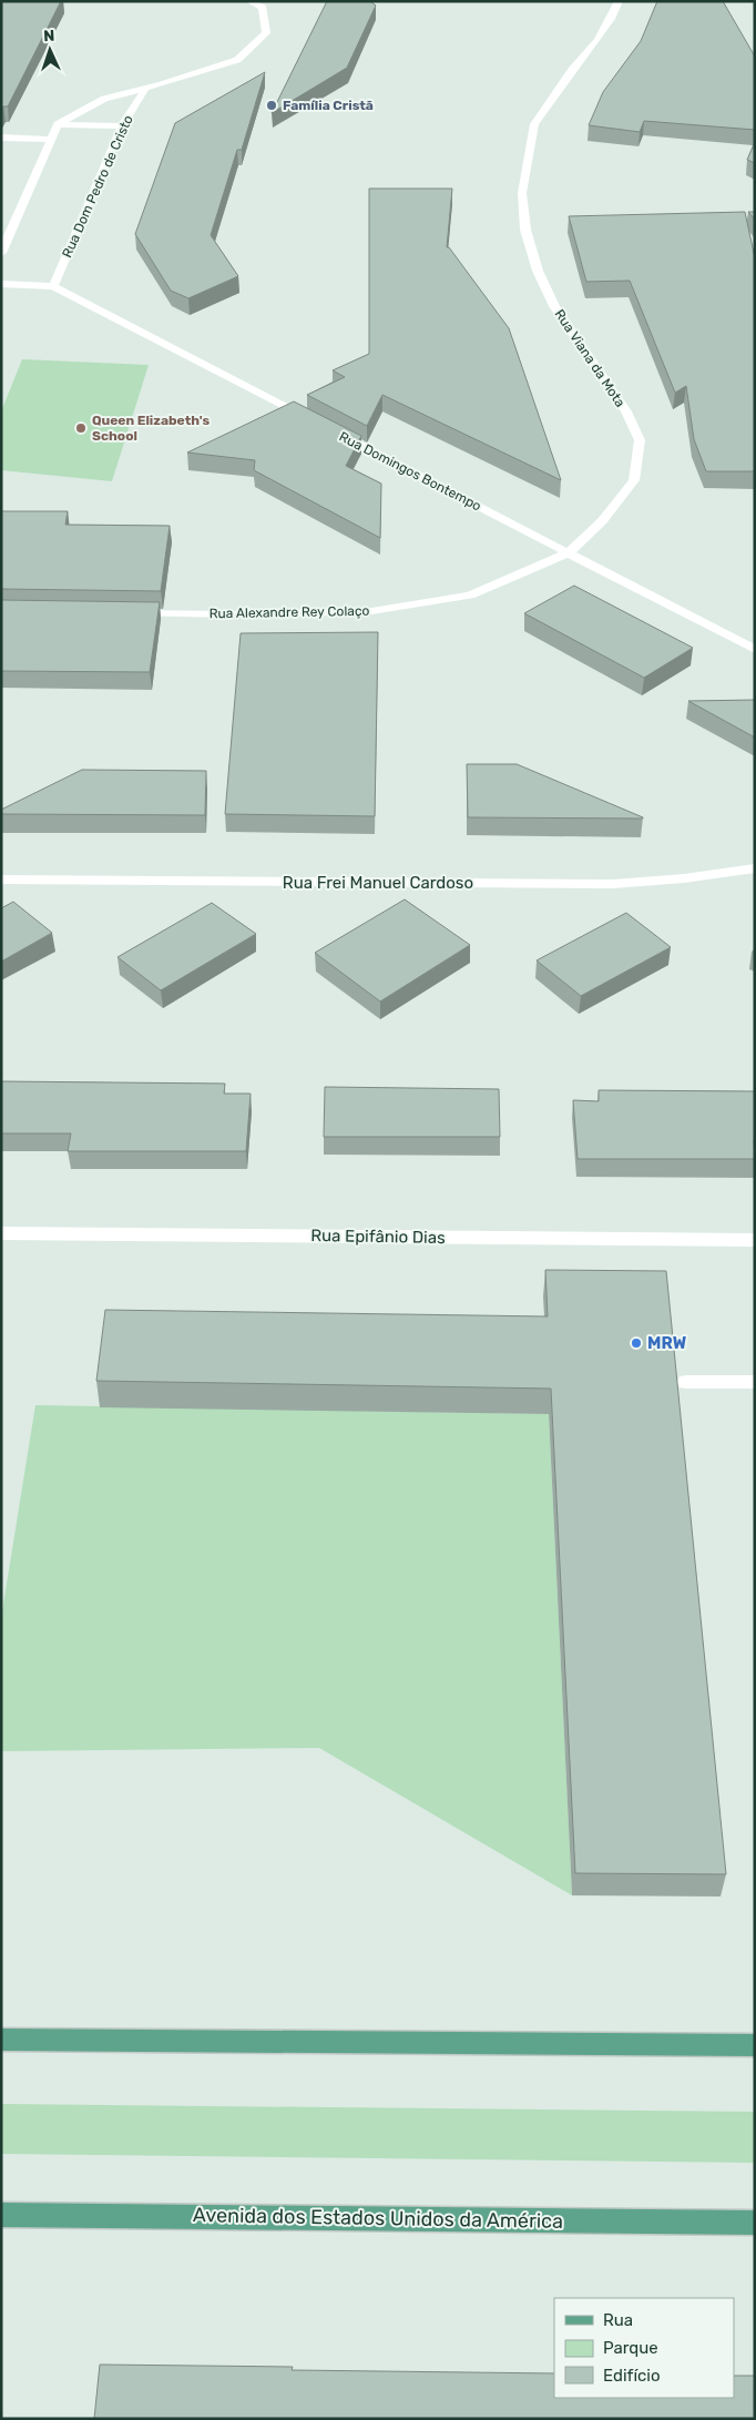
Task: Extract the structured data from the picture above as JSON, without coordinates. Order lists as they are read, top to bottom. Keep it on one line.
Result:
{"streets":{"main road":["Avenida dos Estados Unidos da América"],"street":["Rua Dom Pedro de Cristo","Rua Viana da Mota","Rua Domingos Bontempo","Rua Alexandre Rey Colaço","Rua Frei Manuel Cardoso","Rua Epifânio Dias"]},"crossings":[["Rua Viana da Mota","Rua Domingos Bontempo"],["Rua Viana da Mota","Rua Alexandre Rey Colaço"],["Rua Domingos Bontempo","Rua Alexandre Rey Colaço"]],"places":["Família Cristã","Queen Elizabeth's School","MRW"],"legend":["Rua","Parque","Edifício"],"north":"top"}
